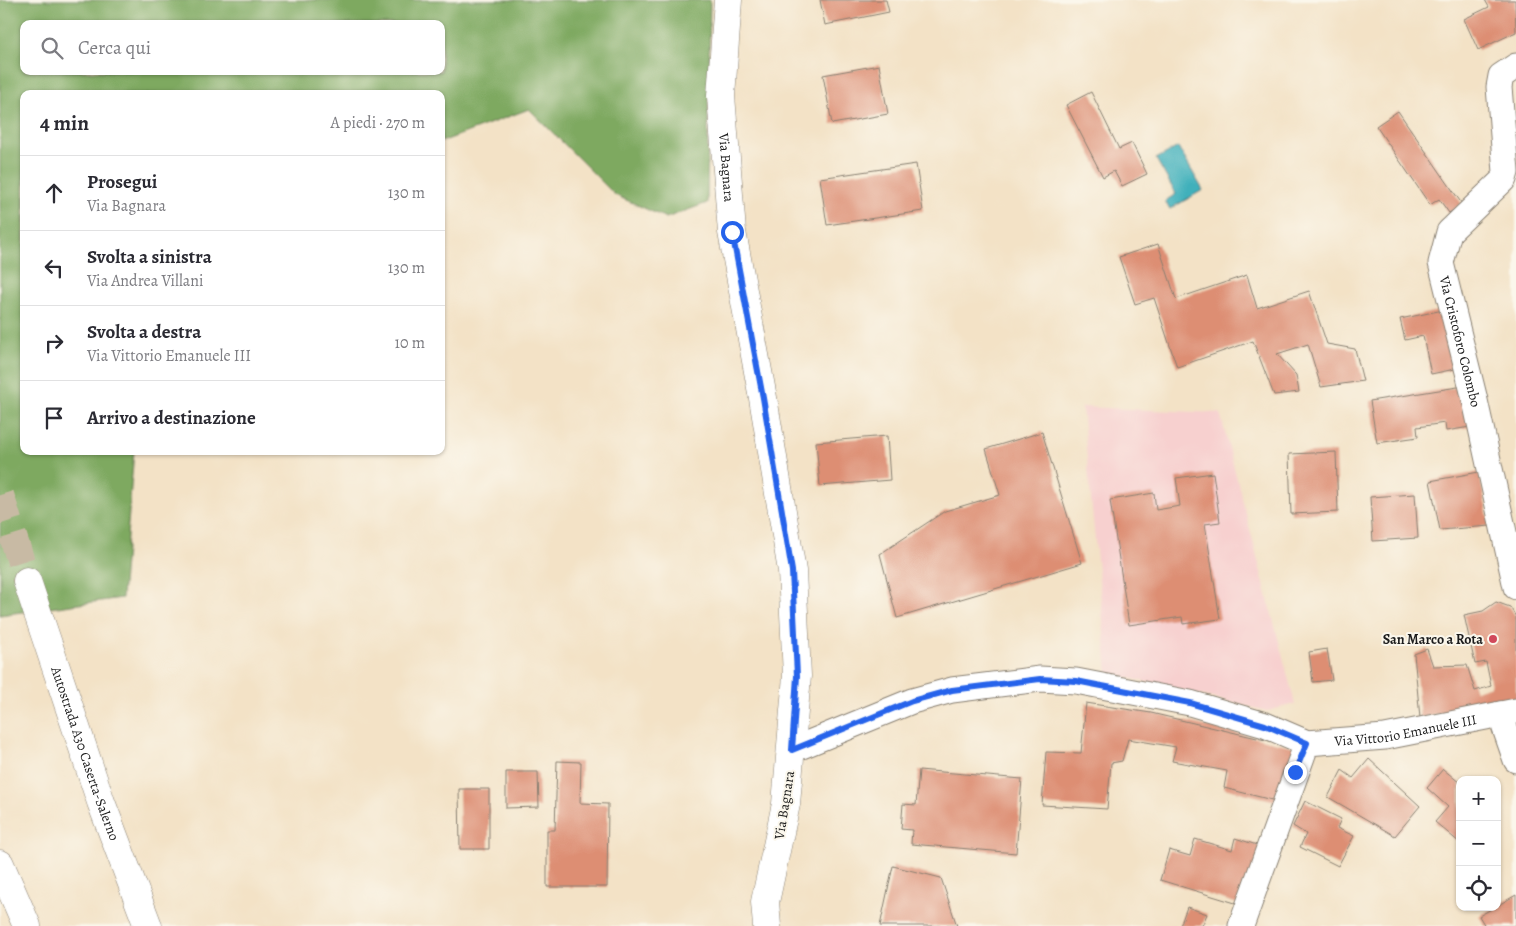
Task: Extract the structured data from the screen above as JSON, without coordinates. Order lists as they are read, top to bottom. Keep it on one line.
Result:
{"streets":{"main road":["Via Bagnara","Autostrada A30 Caserta-Salerno"],"street":["Via Cristoforo Colombo","Via Vittorio Emanuele III"]},"places":["San Marco a Rota"],"page":{"search":"Cerca qui","heading":["4 min","A piedi · 270 m"],"list":[["Prosegui","Via Bagnara","130 m"],["Svolta a sinistra","Via Andrea Villani","130 m"],["Svolta a destra","Via Vittorio Emanuele III","10 m"],"Arrivo a destinazione"],"map_buttons":["+","−"]}}
